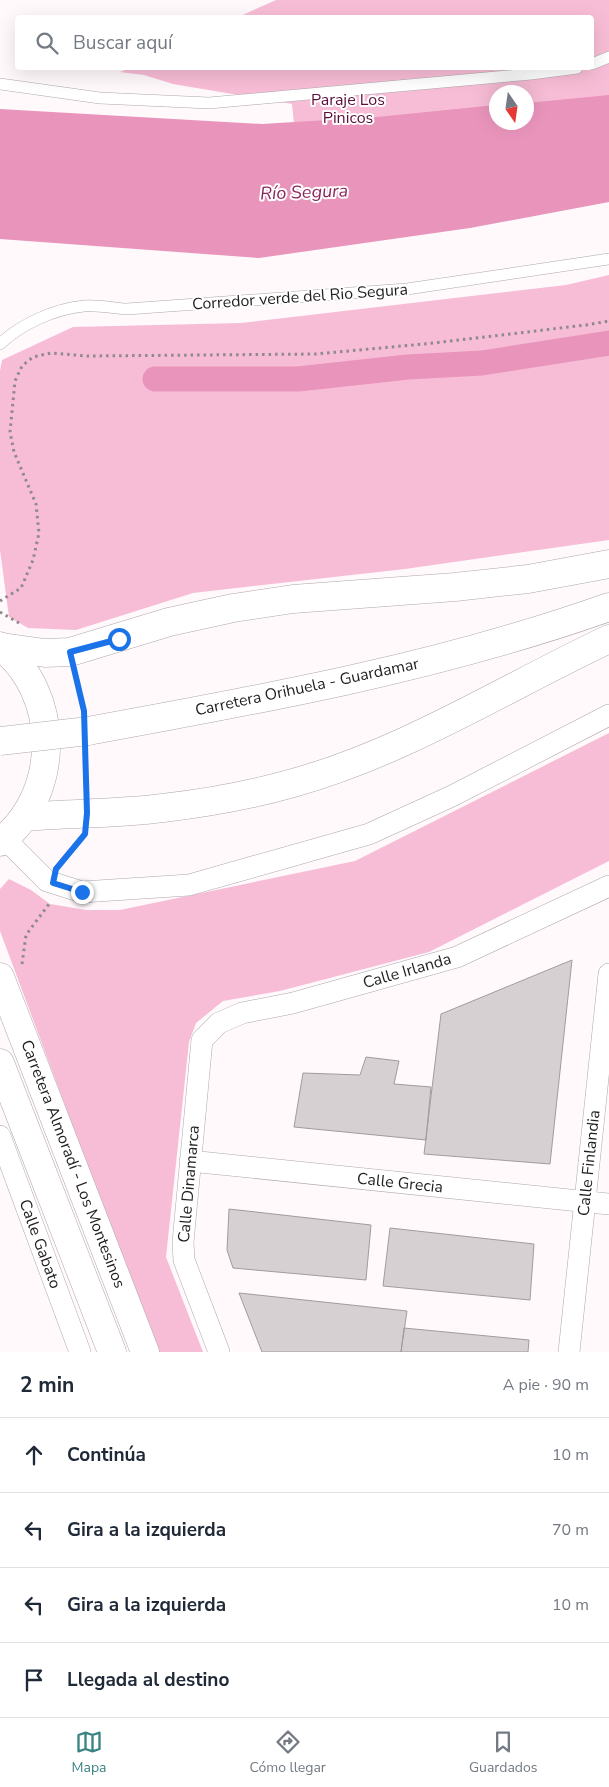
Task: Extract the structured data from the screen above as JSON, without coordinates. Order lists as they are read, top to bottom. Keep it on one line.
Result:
{"streets":{"main road":["Carretera Orihuela - Guardamar","Carretera Almoradí - Los Montesinos"],"street":["Calle Irlanda","Calle Finlandia","Calle Grecia","Calle Dinamarca","Calle Gabato"],"lane":["Corredor verde del Rio Segura"]},"crossings":[["Calle Irlanda","Calle Dinamarca"],["Calle Finlandia","Calle Grecia"],["Calle Grecia","Calle Dinamarca"]],"water":["Río Segura"],"parks":["Paraje Los Pinicos"],"north":"bottom","page":{"search":"Buscar aquí","heading":["2 min","A pie · 90 m"],"list":[["Continúa","10 m"],["Gira a la izquierda","70 m"],["Gira a la izquierda","10 m"],"Llegada al destino"],"nav":["Mapa","Cómo llegar","Guardados"]}}
